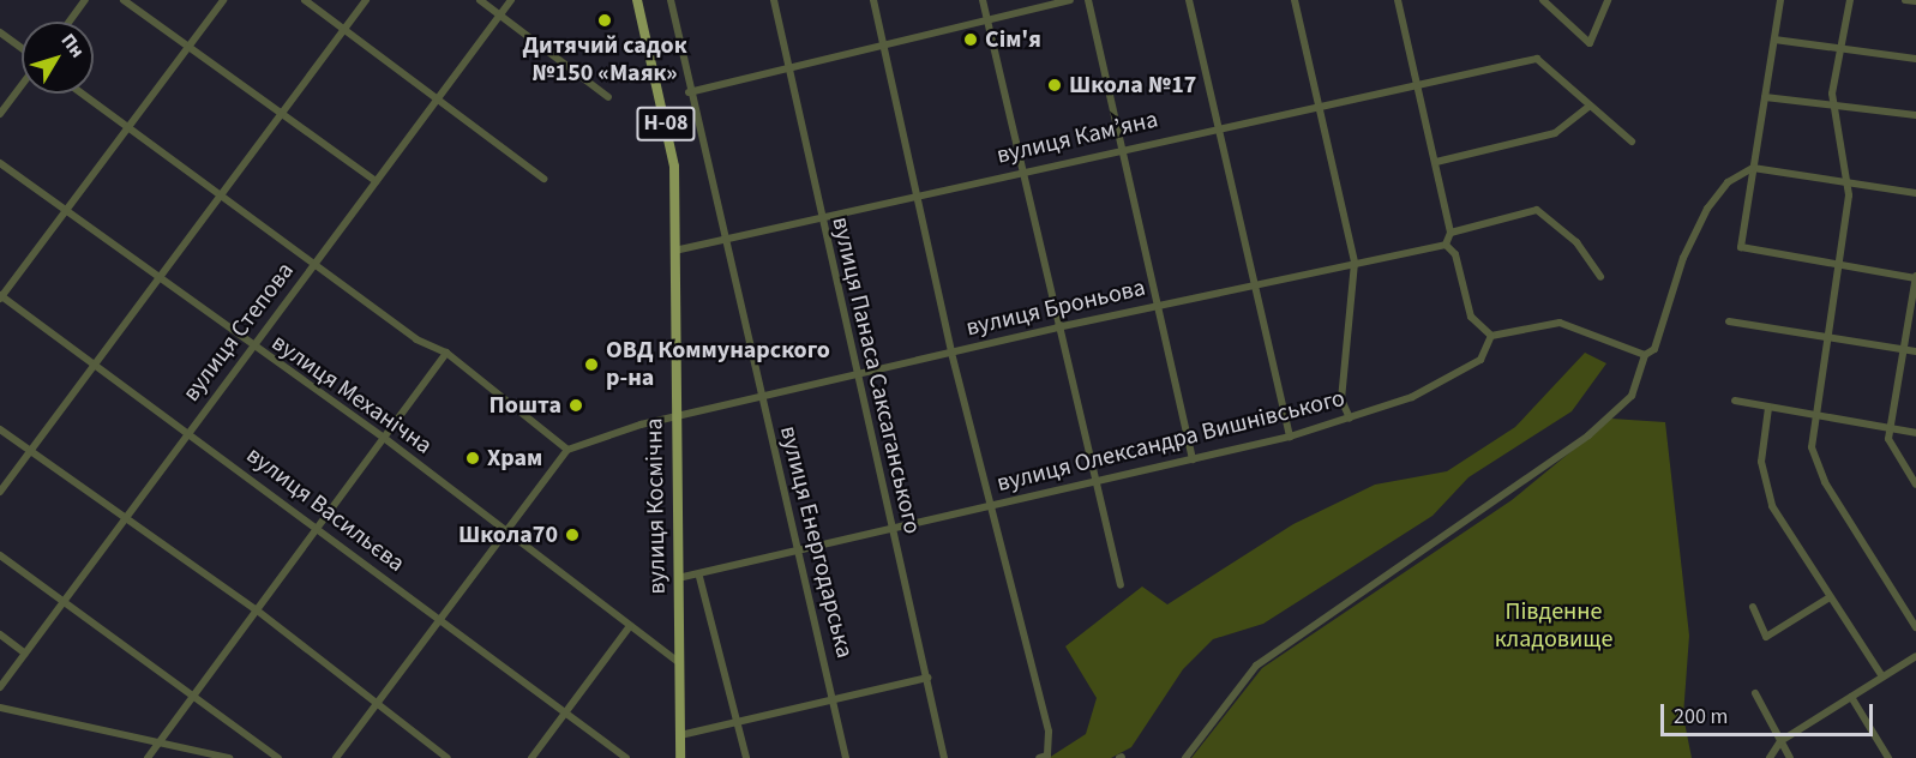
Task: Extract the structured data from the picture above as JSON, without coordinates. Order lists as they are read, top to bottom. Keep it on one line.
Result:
{"streets":{"main road":["Н-08","вулиця Космічна"],"street":["вулиця Кам’яна","вулиця Броньова","вулиця Степова","вулиця Панаса Саксаганського","вулиця Механічна","вулиця Олександра Вишнівського","вулиця Васильєва","вулиця Енергодарська"]},"crossings":[["вулиця Кам’яна","вулиця Панаса Саксаганського"],["вулиця Кам’яна","вулиця Космічна"],["вулиця Кам’яна","вулиця Енергодарська"],["вулиця Броньова","вулиця Панаса Саксаганського"],["вулиця Броньова","вулиця Космічна"],["вулиця Броньова","вулиця Енергодарська"],["вулиця Степова","вулиця Механічна"],["вулиця Степова","вулиця Васильєва"],["вулиця Панаса Саксаганського","вулиця Олександра Вишнівського"],["вулиця Механічна","вулиця Космічна"],["вулиця Олександра Вишнівського","вулиця Космічна"],["вулиця Олександра Вишнівського","вулиця Енергодарська"]],"parks":["Південне кладовище"],"places":["Дитячий садок №150 «Маяк»","Сім'я","Школа №17","ОВД Коммунарского р-на","Пошта","Храм","Школа70"],"scale_bar":"200 m","north":"top right"}
